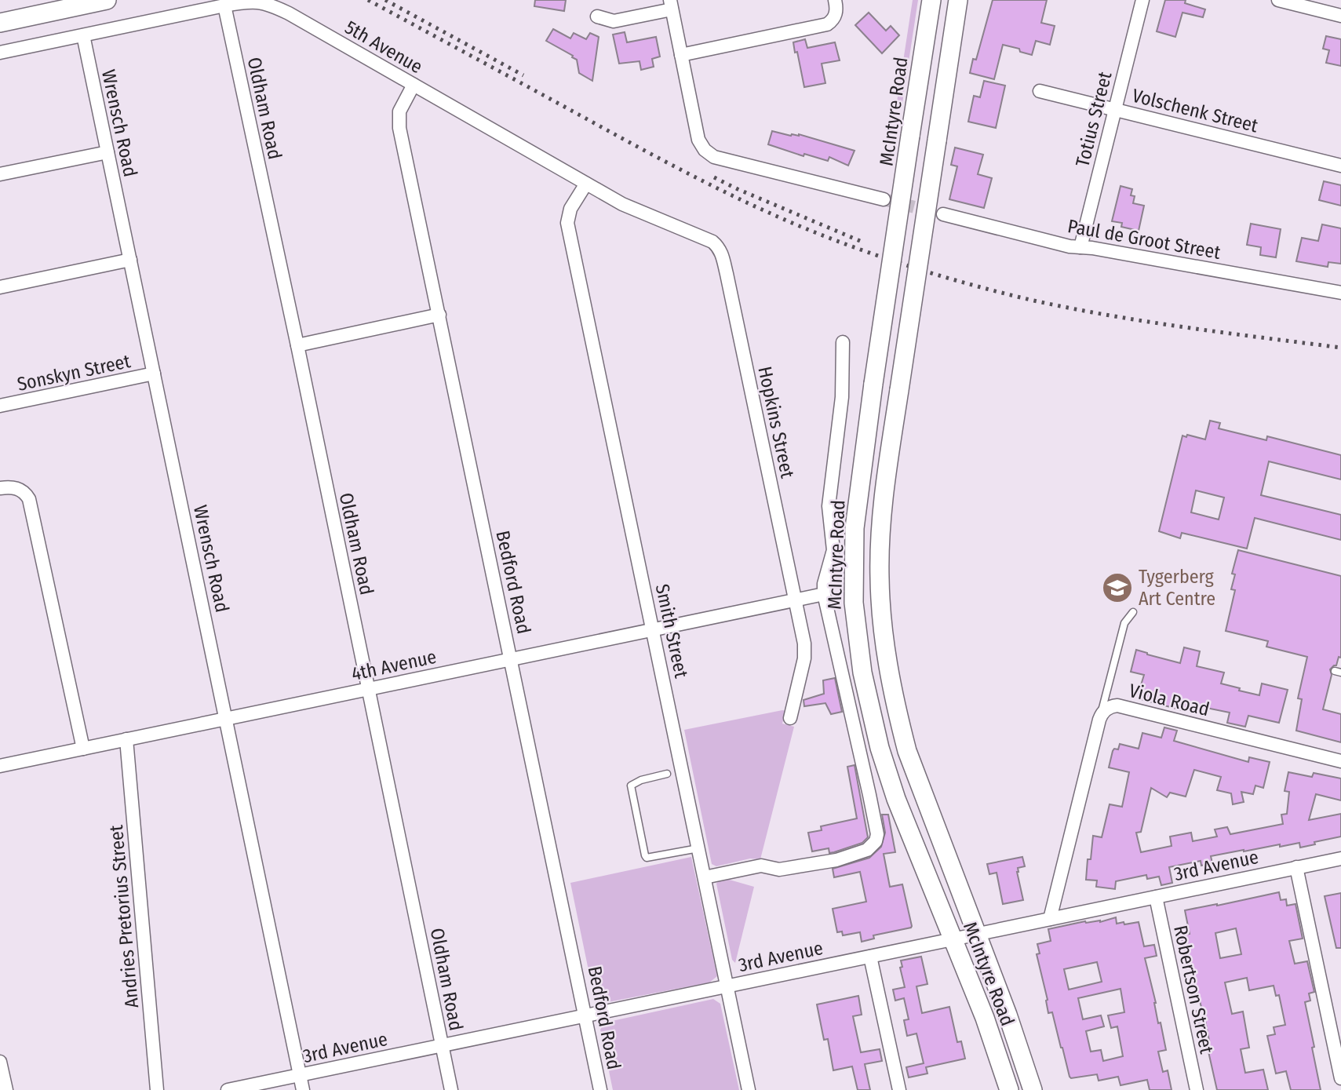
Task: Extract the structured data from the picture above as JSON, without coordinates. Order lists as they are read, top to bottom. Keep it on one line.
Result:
{"streets":{"main road":["McIntyre Road"],"street":["5th Avenue","Oldham Road","Volschenk Street","Totius Street","Wrensch Road","Paul de Groot Street","Sonskyn Street","Hopkins Street","Bedford Road","Smith Street","4th Avenue","Viola Road","3rd Avenue","Andries Pretorius Street","Robertson Street"]},"crossings":[["5th Avenue","Oldham Road"],["5th Avenue","Wrensch Road"],["5th Avenue","Hopkins Street"],["5th Avenue","Bedford Road"],["5th Avenue","Smith Street"],["Oldham Road","4th Avenue"],["Oldham Road","3rd Avenue"],["Volschenk Street","Totius Street"],["McIntyre Road","3rd Avenue"],["Totius Street","Paul de Groot Street"],["Wrensch Road","Sonskyn Street"],["Wrensch Road","4th Avenue"],["Wrensch Road","3rd Avenue"],["Hopkins Street","4th Avenue"],["Bedford Road","4th Avenue"],["Bedford Road","3rd Avenue"],["Smith Street","4th Avenue"],["Smith Street","3rd Avenue"],["4th Avenue","Andries Pretorius Street"],["3rd Avenue","Robertson Street"]],"places":{"school or university":["Tygerberg Art Centre"]}}
